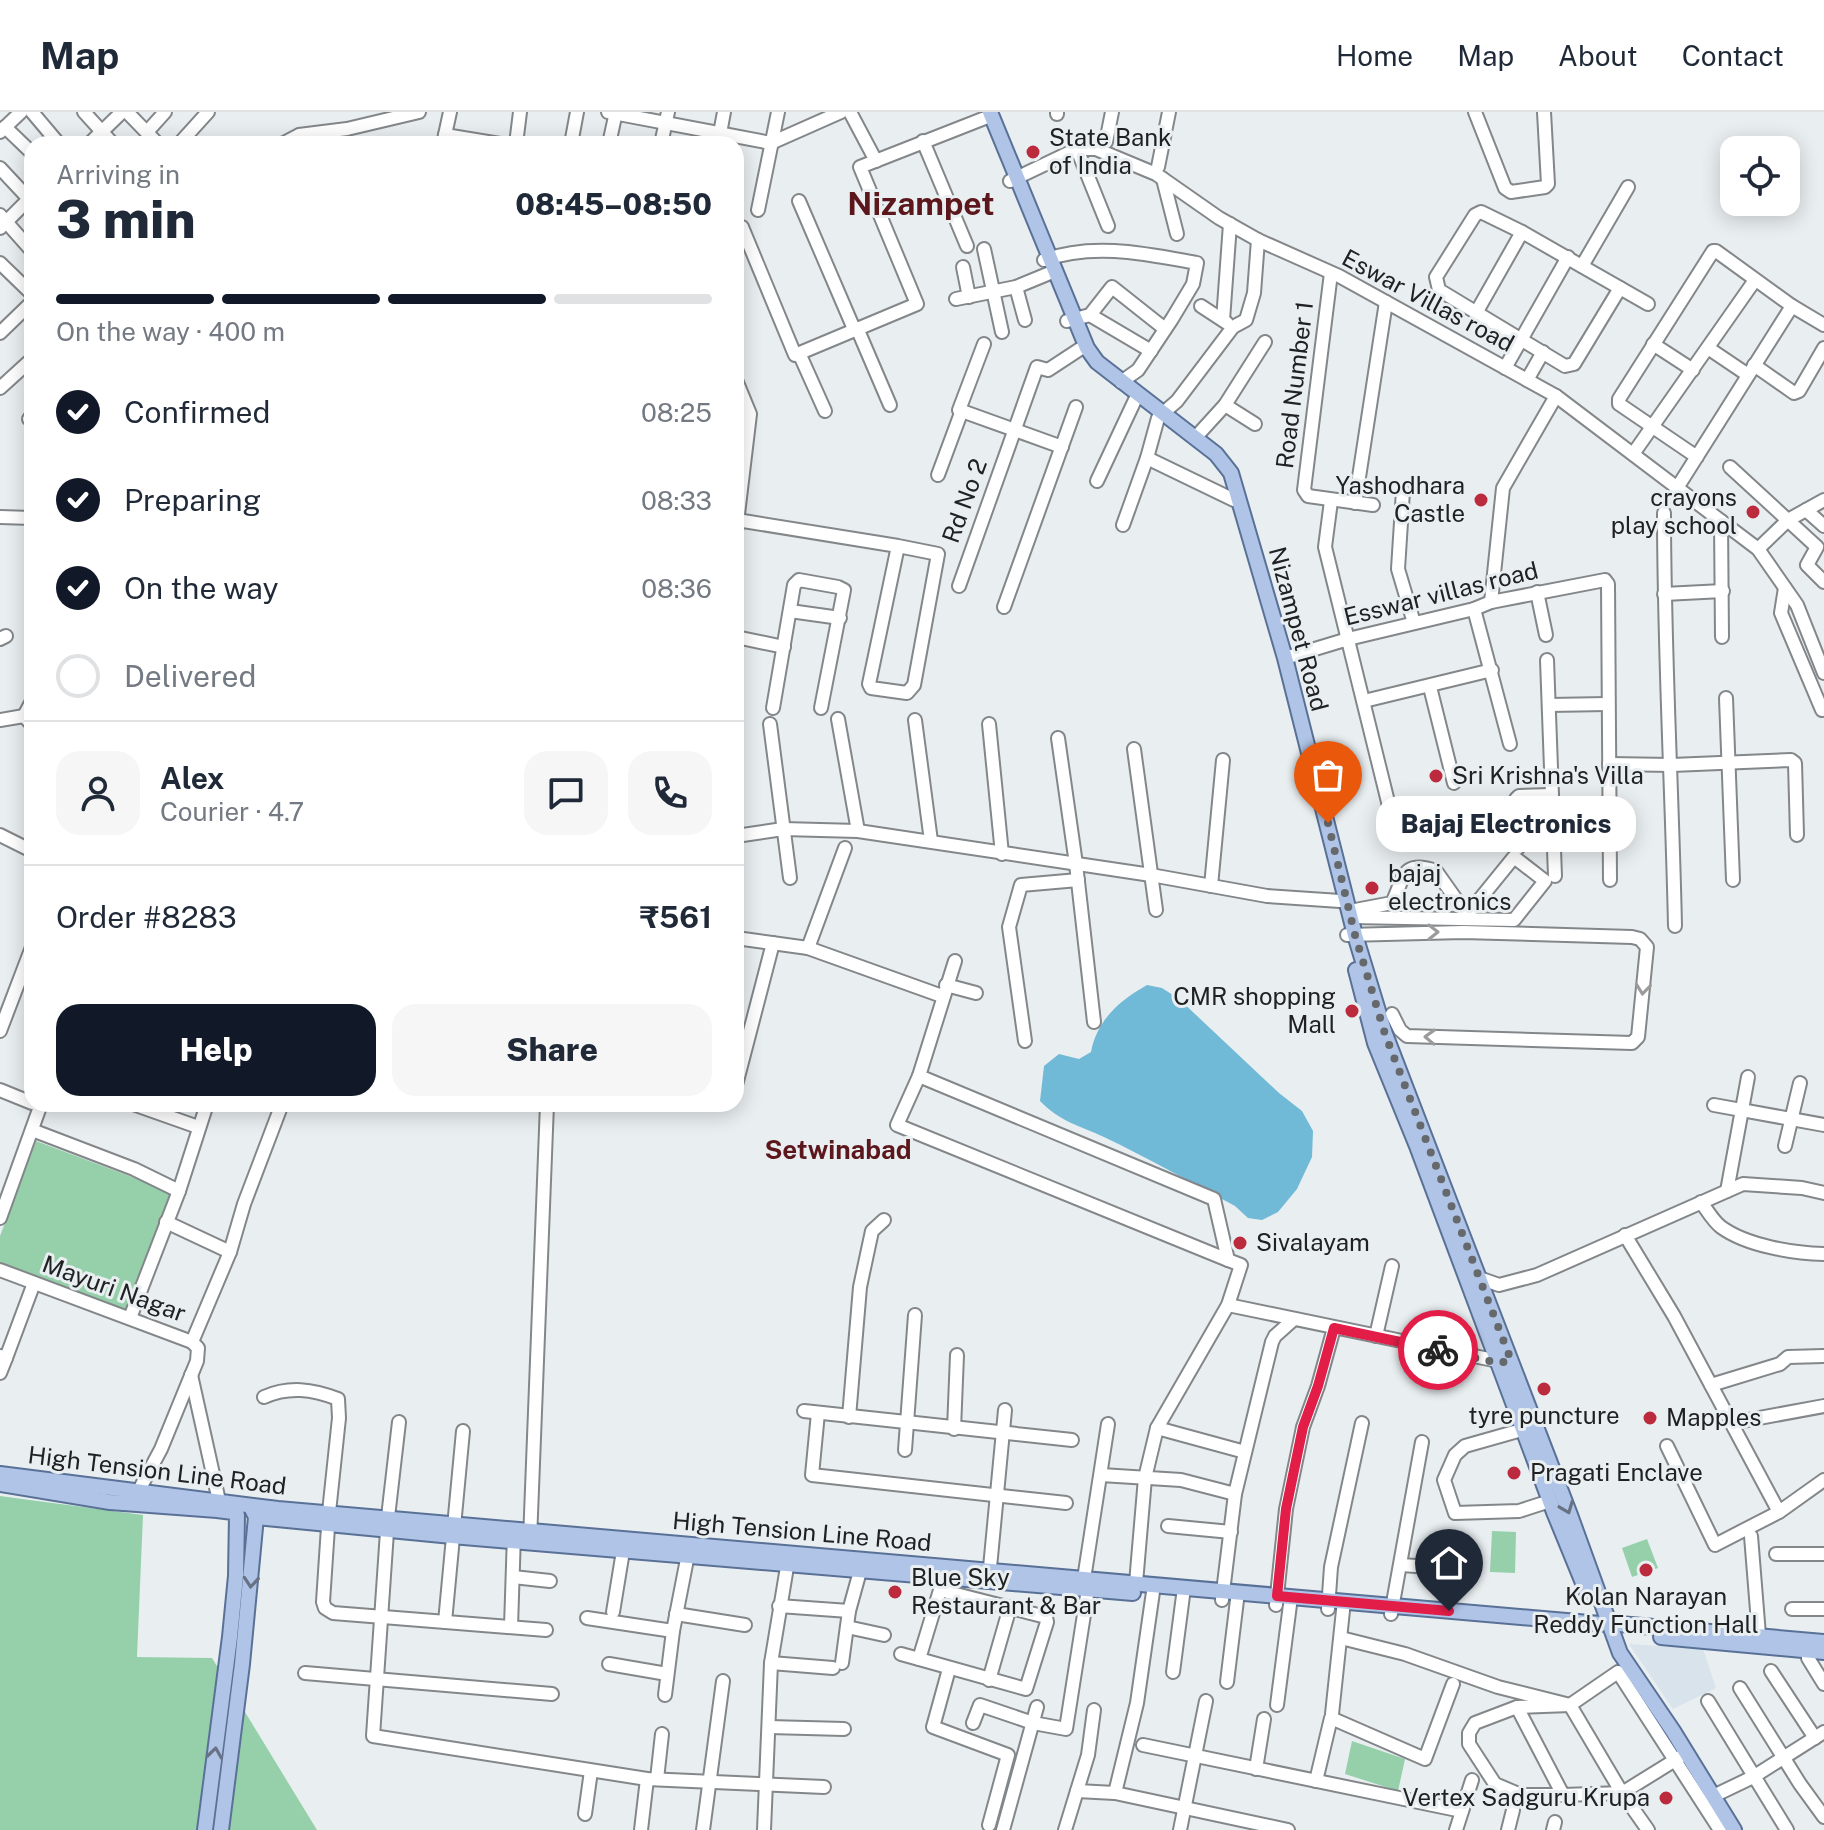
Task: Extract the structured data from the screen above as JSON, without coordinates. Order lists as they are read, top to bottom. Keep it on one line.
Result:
{"streets":{"main road":["Nizampet Road","High Tension Line Road"],"street":["Eswar Villas road","Road Number 1","Rd No 2","Esswar villas road","Mayuri Nagar"]},"crossings":[["Eswar Villas road","Road Number 1"],["Rd No 2","Nizampet Road"],["Esswar villas road","Nizampet Road"],["Nizampet Road","High Tension Line Road"],["Mayuri Nagar","High Tension Line Road"]],"districts":["Nizampet","Setwinabad"],"places":["State Bank of India","Yashodhara Castle","crayons play school","Sri Krishna's Villa","Bajaj Electronics","bajaj electronics","CMR shopping Mall","Sivalayam","tyre puncture","Mapples","Pragati Enclave","Kolan Narayan Reddy Function Hall","Blue Sky Restaurant & Bar","Vertex Sadguru Krupa"],"page":{"header":"Map","nav":["Home","Map","About","Contact"],"heading":["3 min","Arriving in","08:45–08:50"],"panel":["Alex","Courier · 4.7","Order #8283","₹561"],"bar":"On the way · 400 m","list":[["Confirmed","08:25"],["Preparing","08:33"],["On the way","08:36"],"Delivered"],"bubble":"Bajaj Electronics","buttons":["Help","Share"]}}
